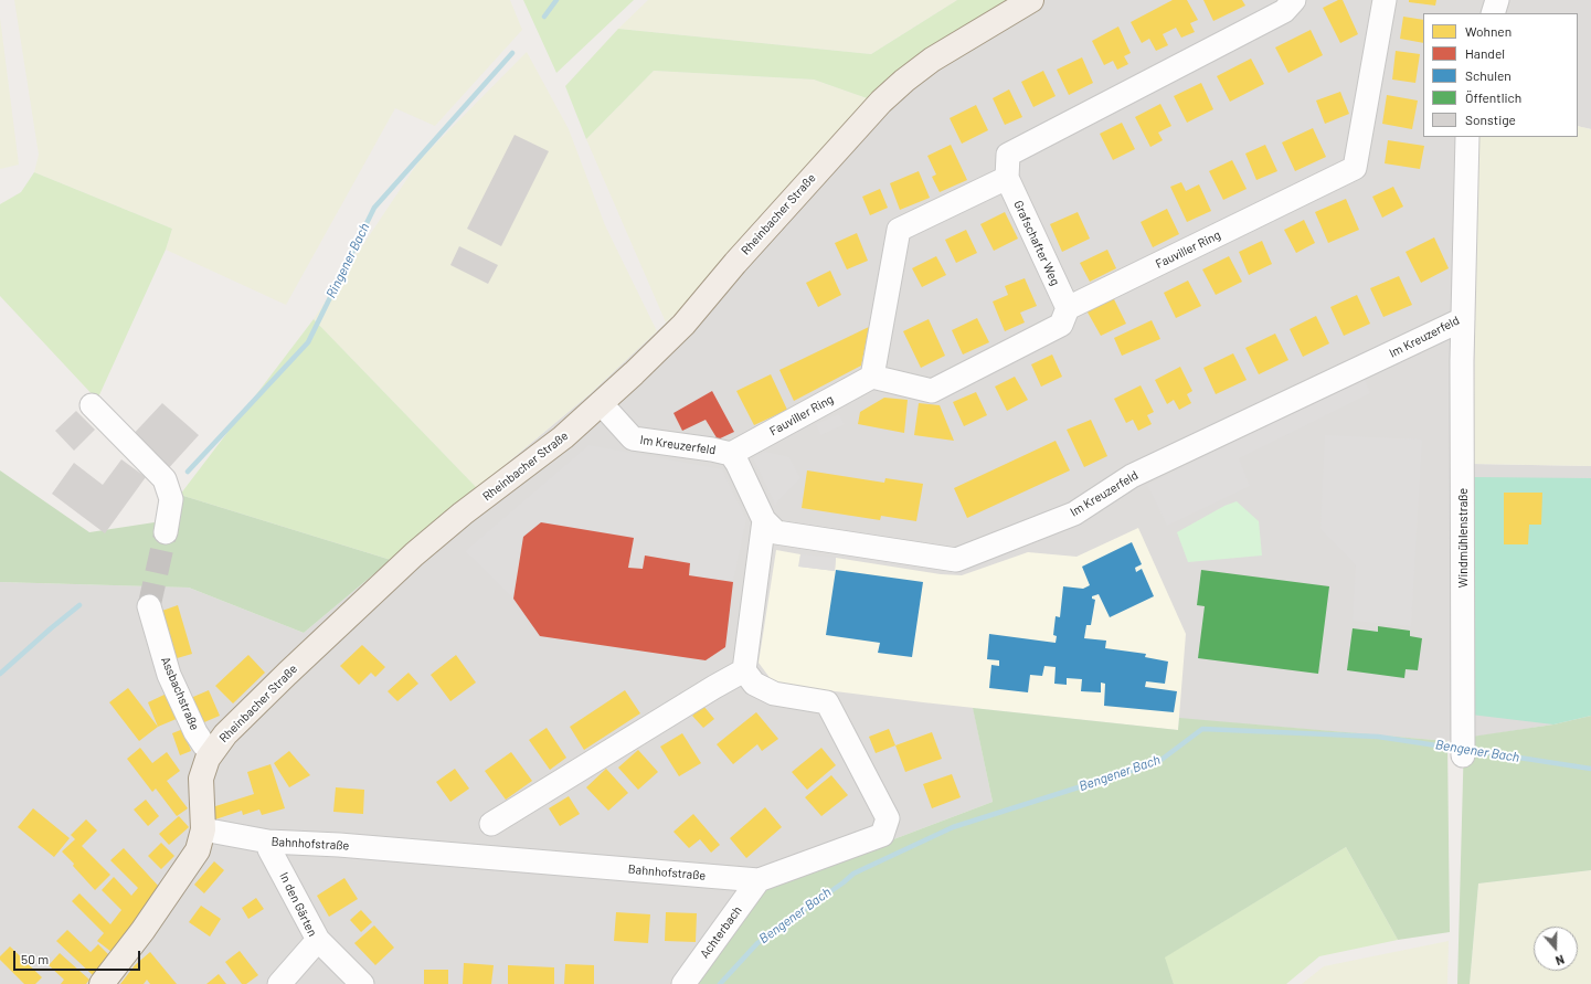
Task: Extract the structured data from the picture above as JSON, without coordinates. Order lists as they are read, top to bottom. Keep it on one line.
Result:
{"streets":{"main road":["Rheinbacher Straße"],"street":["Grafschafter Weg","Fauviller Ring","Im Kreuzerfeld","Windmühlenstraße","Assbachstraße","Bahnhofstraße","In den Gärten","Achterbach"]},"crossings":[["Rheinbacher Straße","Im Kreuzerfeld"],["Rheinbacher Straße","Assbachstraße"],["Rheinbacher Straße","Bahnhofstraße"],["Grafschafter Weg","Fauviller Ring"],["Fauviller Ring","Im Kreuzerfeld"],["Im Kreuzerfeld","Windmühlenstraße"],["Bahnhofstraße","In den Gärten"],["Bahnhofstraße","Achterbach"]],"water":["Ringener Bach","Bengener Bach"],"legend":["Wohnen","Handel","Schulen","Öffentlich","Sonstige"],"scale_bar":"50 m","north":"bottom"}
